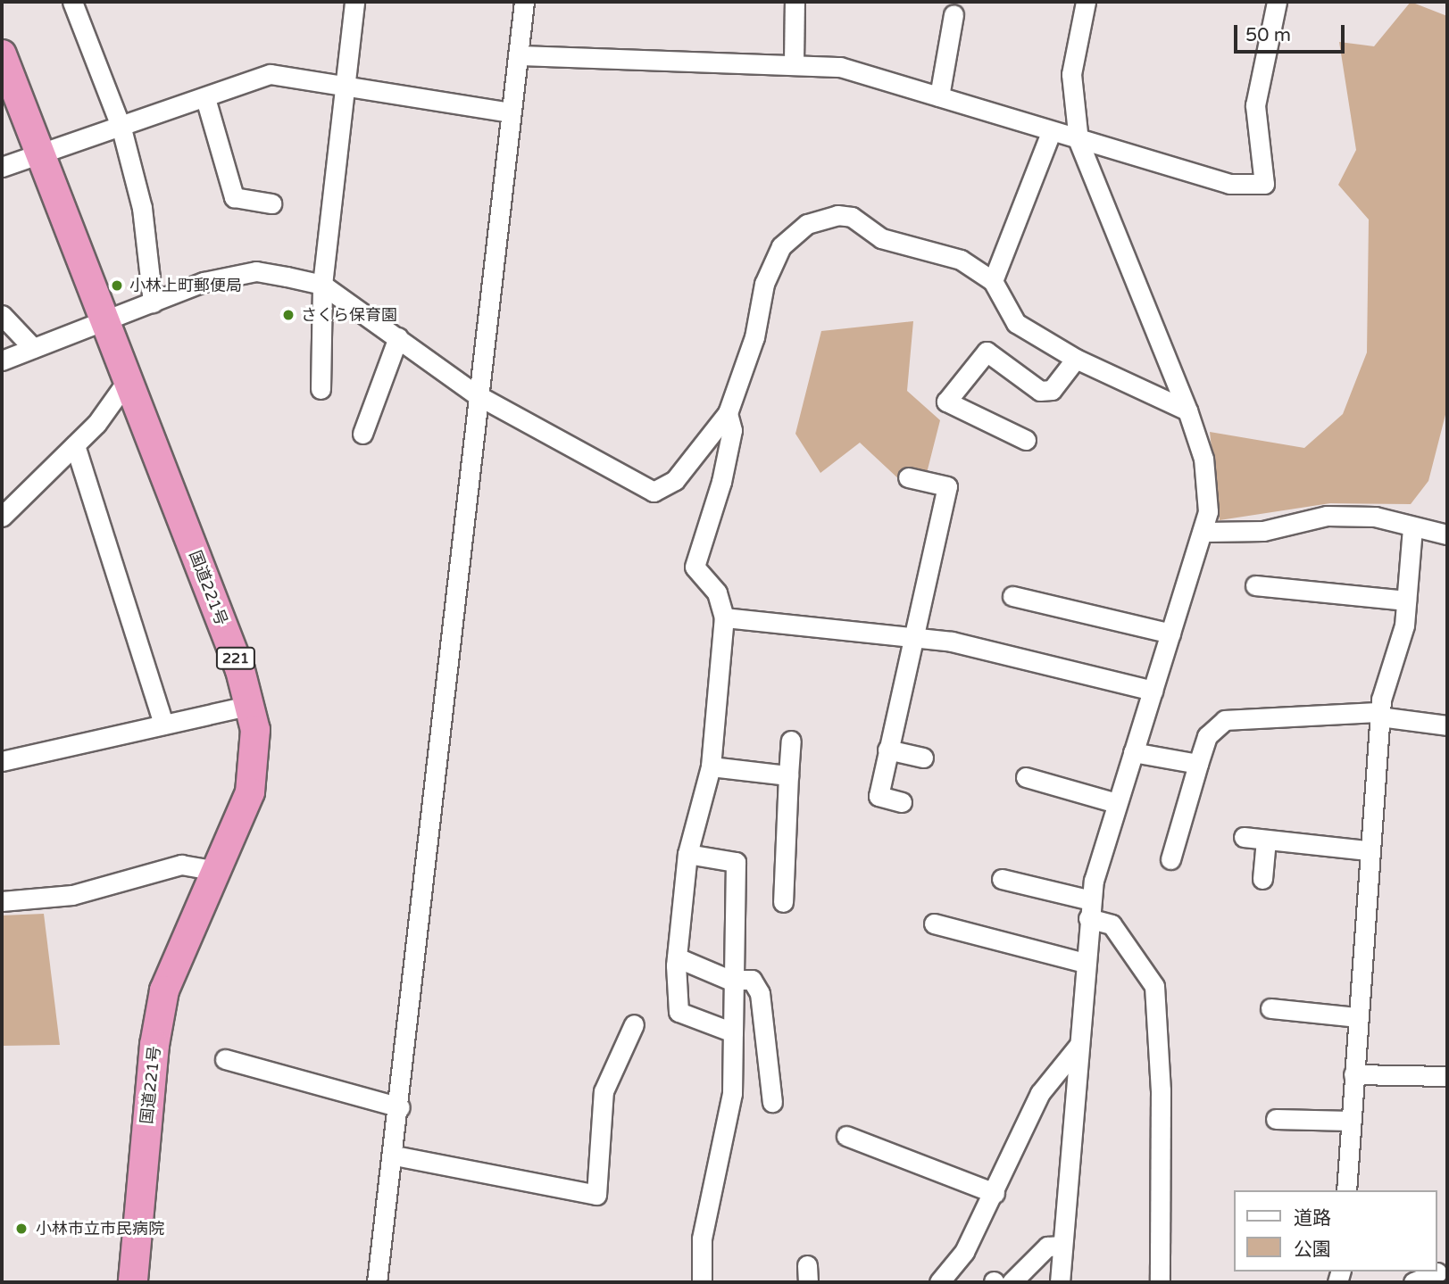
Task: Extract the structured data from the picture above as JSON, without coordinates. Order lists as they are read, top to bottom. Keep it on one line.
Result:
{"streets":{"highway":["国道221号","221"]},"places":["小林上町郵便局","さくら保育園","小林市立市民病院"],"legend":["道路","公園"],"scale_bar":"50 m"}
